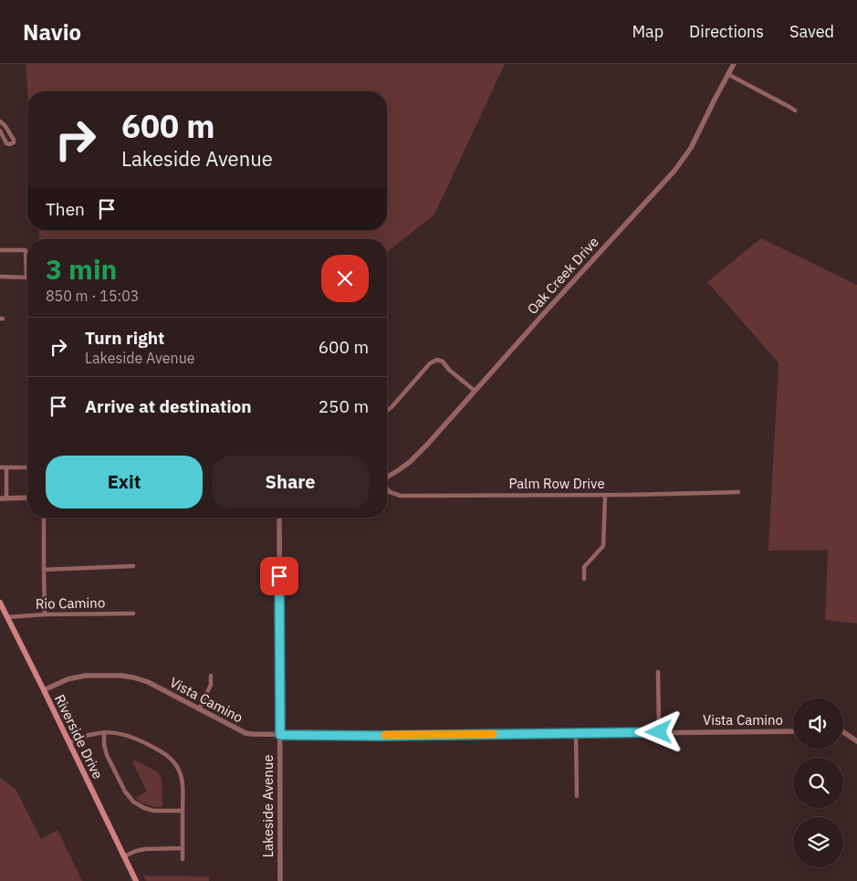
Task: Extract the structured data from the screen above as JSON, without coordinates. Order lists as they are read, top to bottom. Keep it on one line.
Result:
{"streets":{"main road":["Riverside Drive"],"street":["Oak Creek Drive","Palm Row Drive","Rio Camino","Vista Camino","Lakeside Avenue"]},"crossings":[["Rio Camino","Riverside Drive"],["Vista Camino","Riverside Drive"],["Vista Camino","Lakeside Avenue"]],"page":{"header":"Navio","nav":["Map","Directions","Saved"],"turn":["600 m","Lakeside Avenue"],"then":"Then","heading":["3 min","850 m · 15:03"],"list":[{"name":"Turn right","note":"Lakeside Avenue","value":"600 m"},{"name":"Arrive at destination","value":"250 m"}],"buttons":["Exit","Share"]}}
